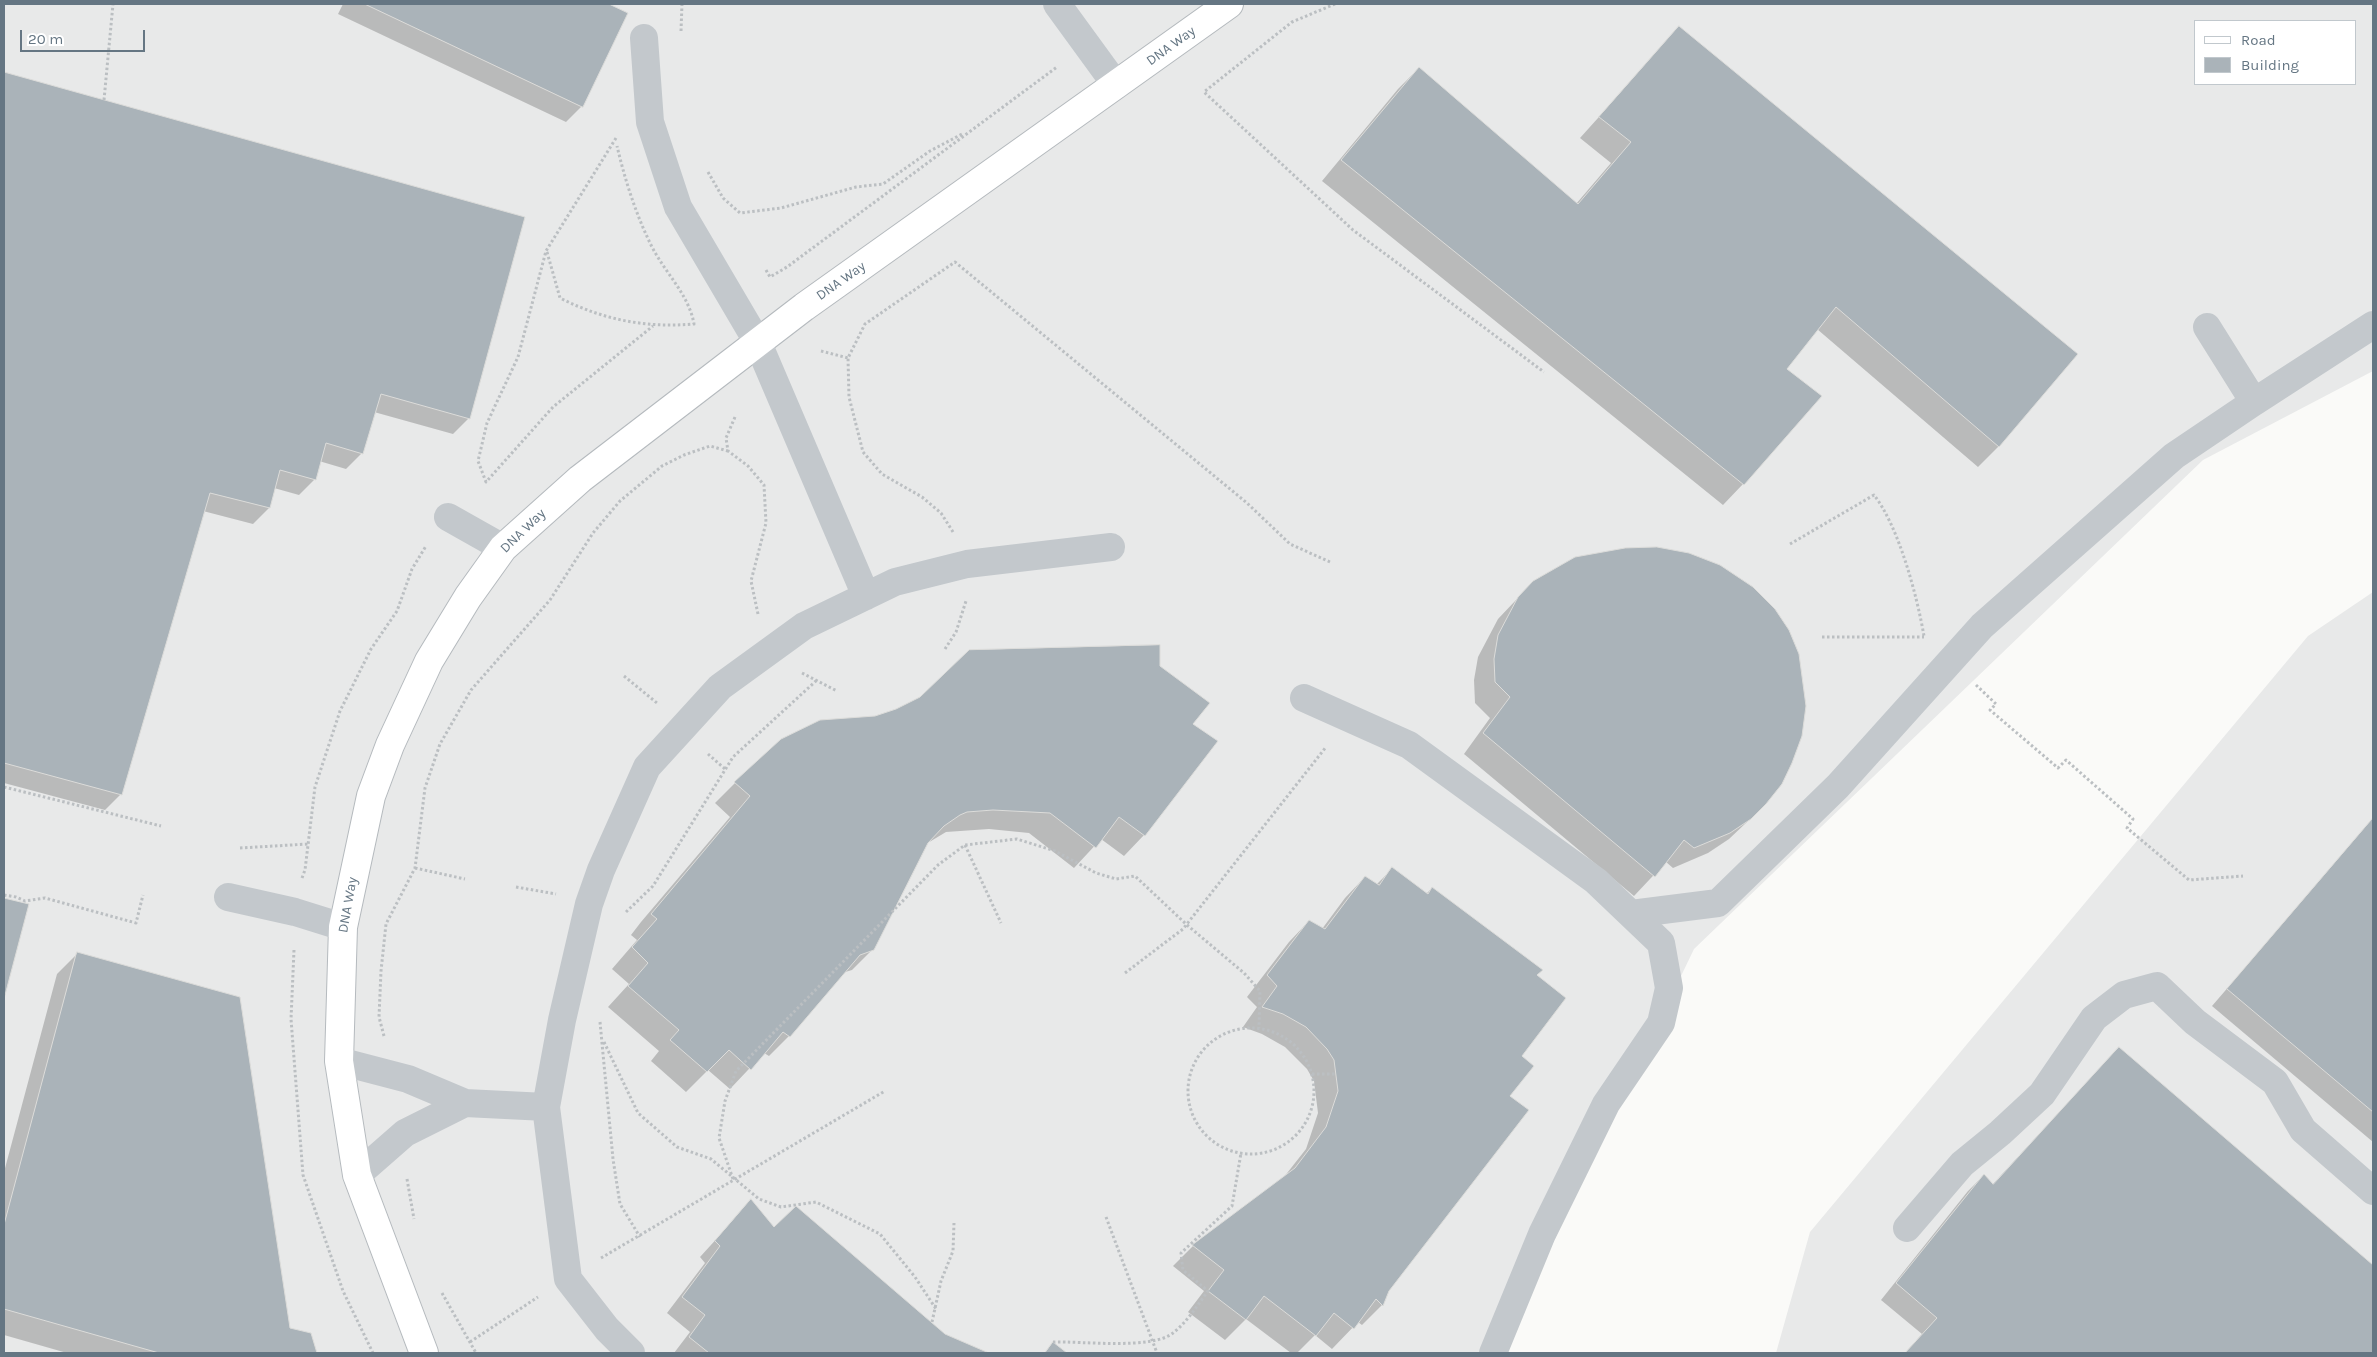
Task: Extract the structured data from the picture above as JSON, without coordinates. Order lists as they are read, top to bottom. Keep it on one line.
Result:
{"streets":{"main road":["DNA Way"]},"legend":["Road","Building"],"scale_bar":"20 m"}
